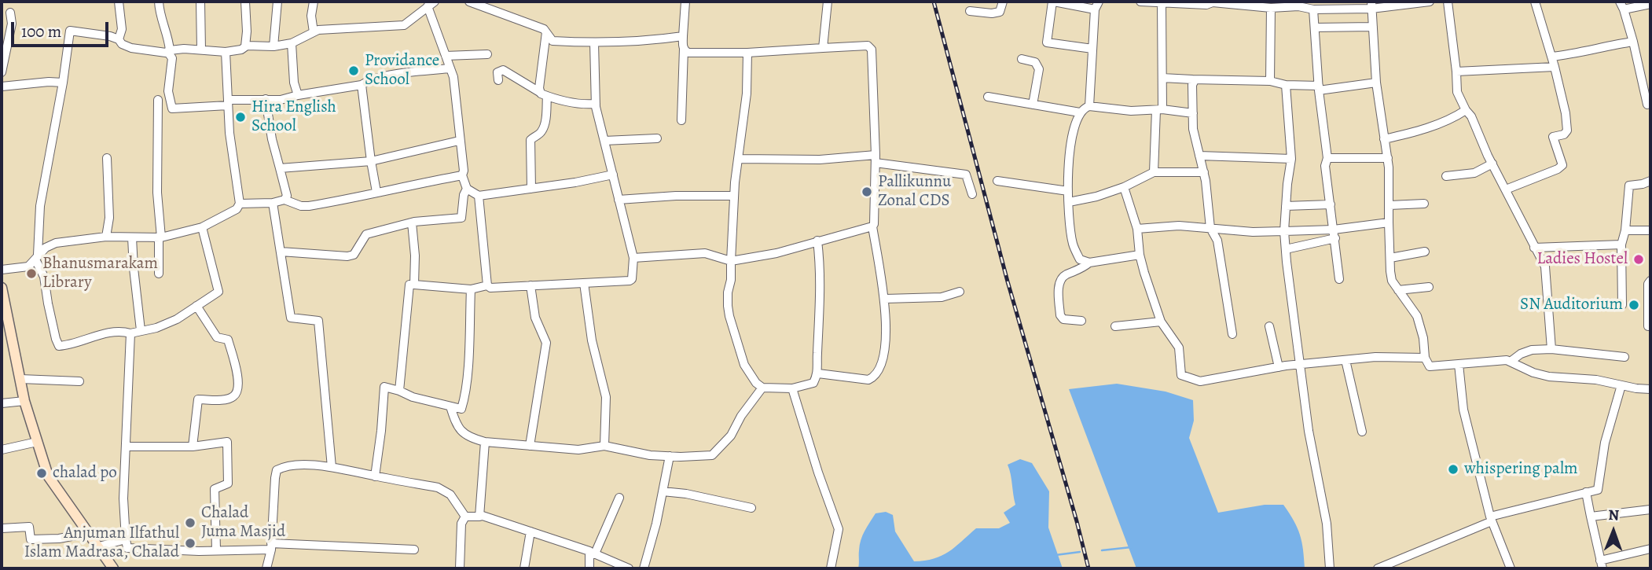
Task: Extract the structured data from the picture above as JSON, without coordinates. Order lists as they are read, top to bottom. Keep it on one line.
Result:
{"places":["Providance School","Hira English School","Pallikunnu Zonal CDS","Ladies Hostel","Bhanusmarakam Library","SN Auditorium","whispering palm","chalad po","Chalad Juma Masjid","Anjuman Ilfathul Islam Madrasa, Chalad"],"scale_bar":"100 m","north":"top"}
